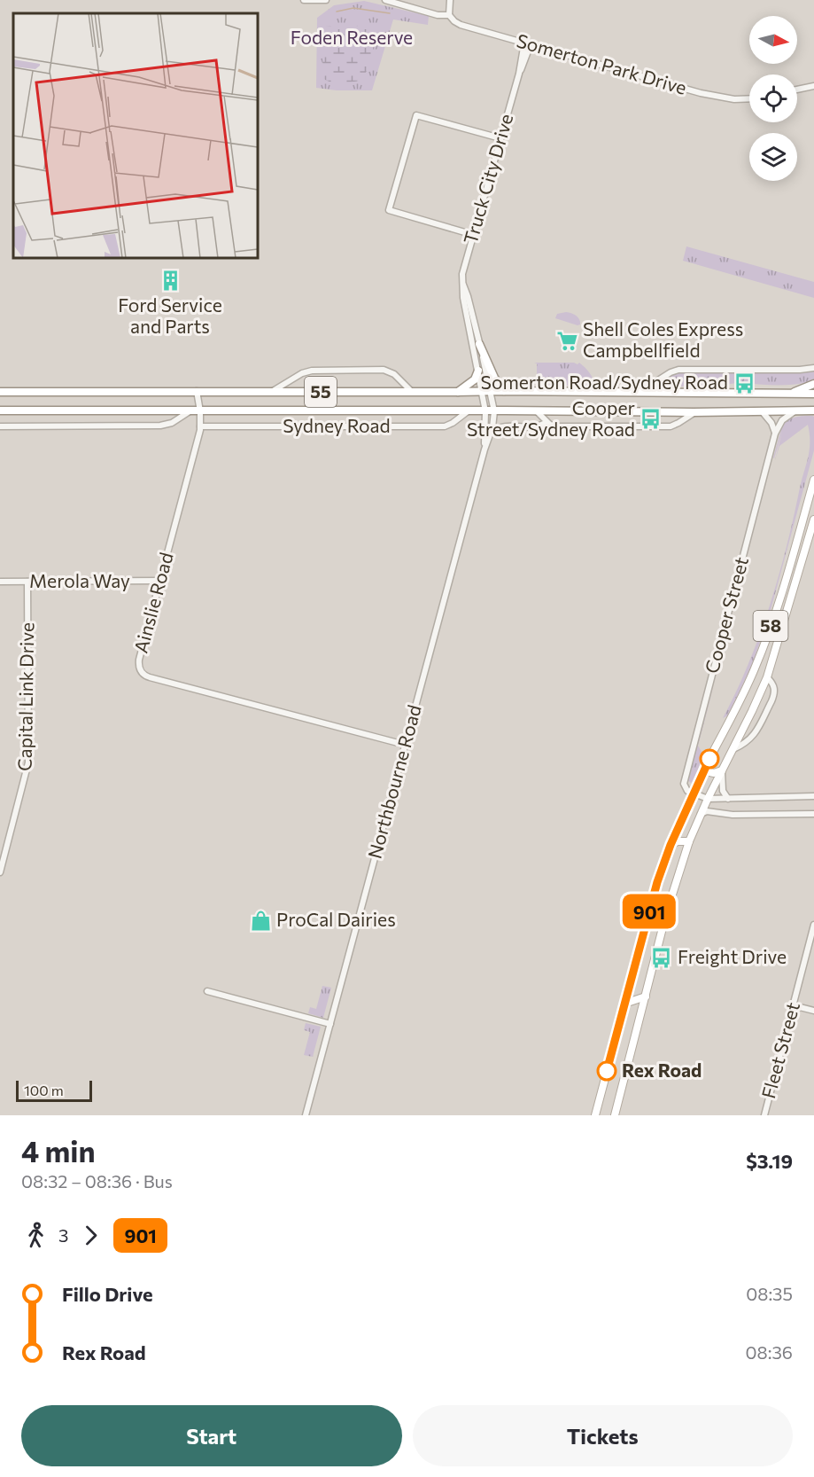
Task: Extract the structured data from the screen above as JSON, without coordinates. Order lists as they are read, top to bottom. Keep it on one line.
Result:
{"streets":{"highway":["55","Sydney Road"],"main road":["Cooper Street","58"],"street":["Somerton Park Drive","Truck City Drive","Merola Way","Ainslie Road","Capital Link Drive","Northbourne Road","Fleet Street"]},"crossings":[["Somerton Park Drive","Truck City Drive"],["Truck City Drive","Sydney Road"],["Truck City Drive","Northbourne Road"],["Sydney Road","Ainslie Road"],["Sydney Road","Cooper Street"],["Sydney Road","Northbourne Road"],["Merola Way","Ainslie Road"],["Merola Way","Capital Link Drive"],["Ainslie Road","Northbourne Road"]],"parks":["Foden Reserve"],"places":{"building":["Ford Service and Parts"],"supermarket":["Shell Coles Express Campbellfield"],"bus stop":["Somerton Road/Sydney Road","Cooper Street/Sydney Road","Freight Drive"],"shop":["ProCal Dairies"],"other":["Rex Road"]},"lines":["bus line 901"],"scale_bar":"100 m","north":"right","page":{"on_map":"901","scale":"100 m","heading":["4 min","08:32 – 08:36 · Bus","$3.19"],"legs":["3","901"],"list":[{"name":"Fillo Drive","value":"08:35"},{"name":"Rex Road","value":"08:36"}],"buttons":["Start","Tickets"]}}
